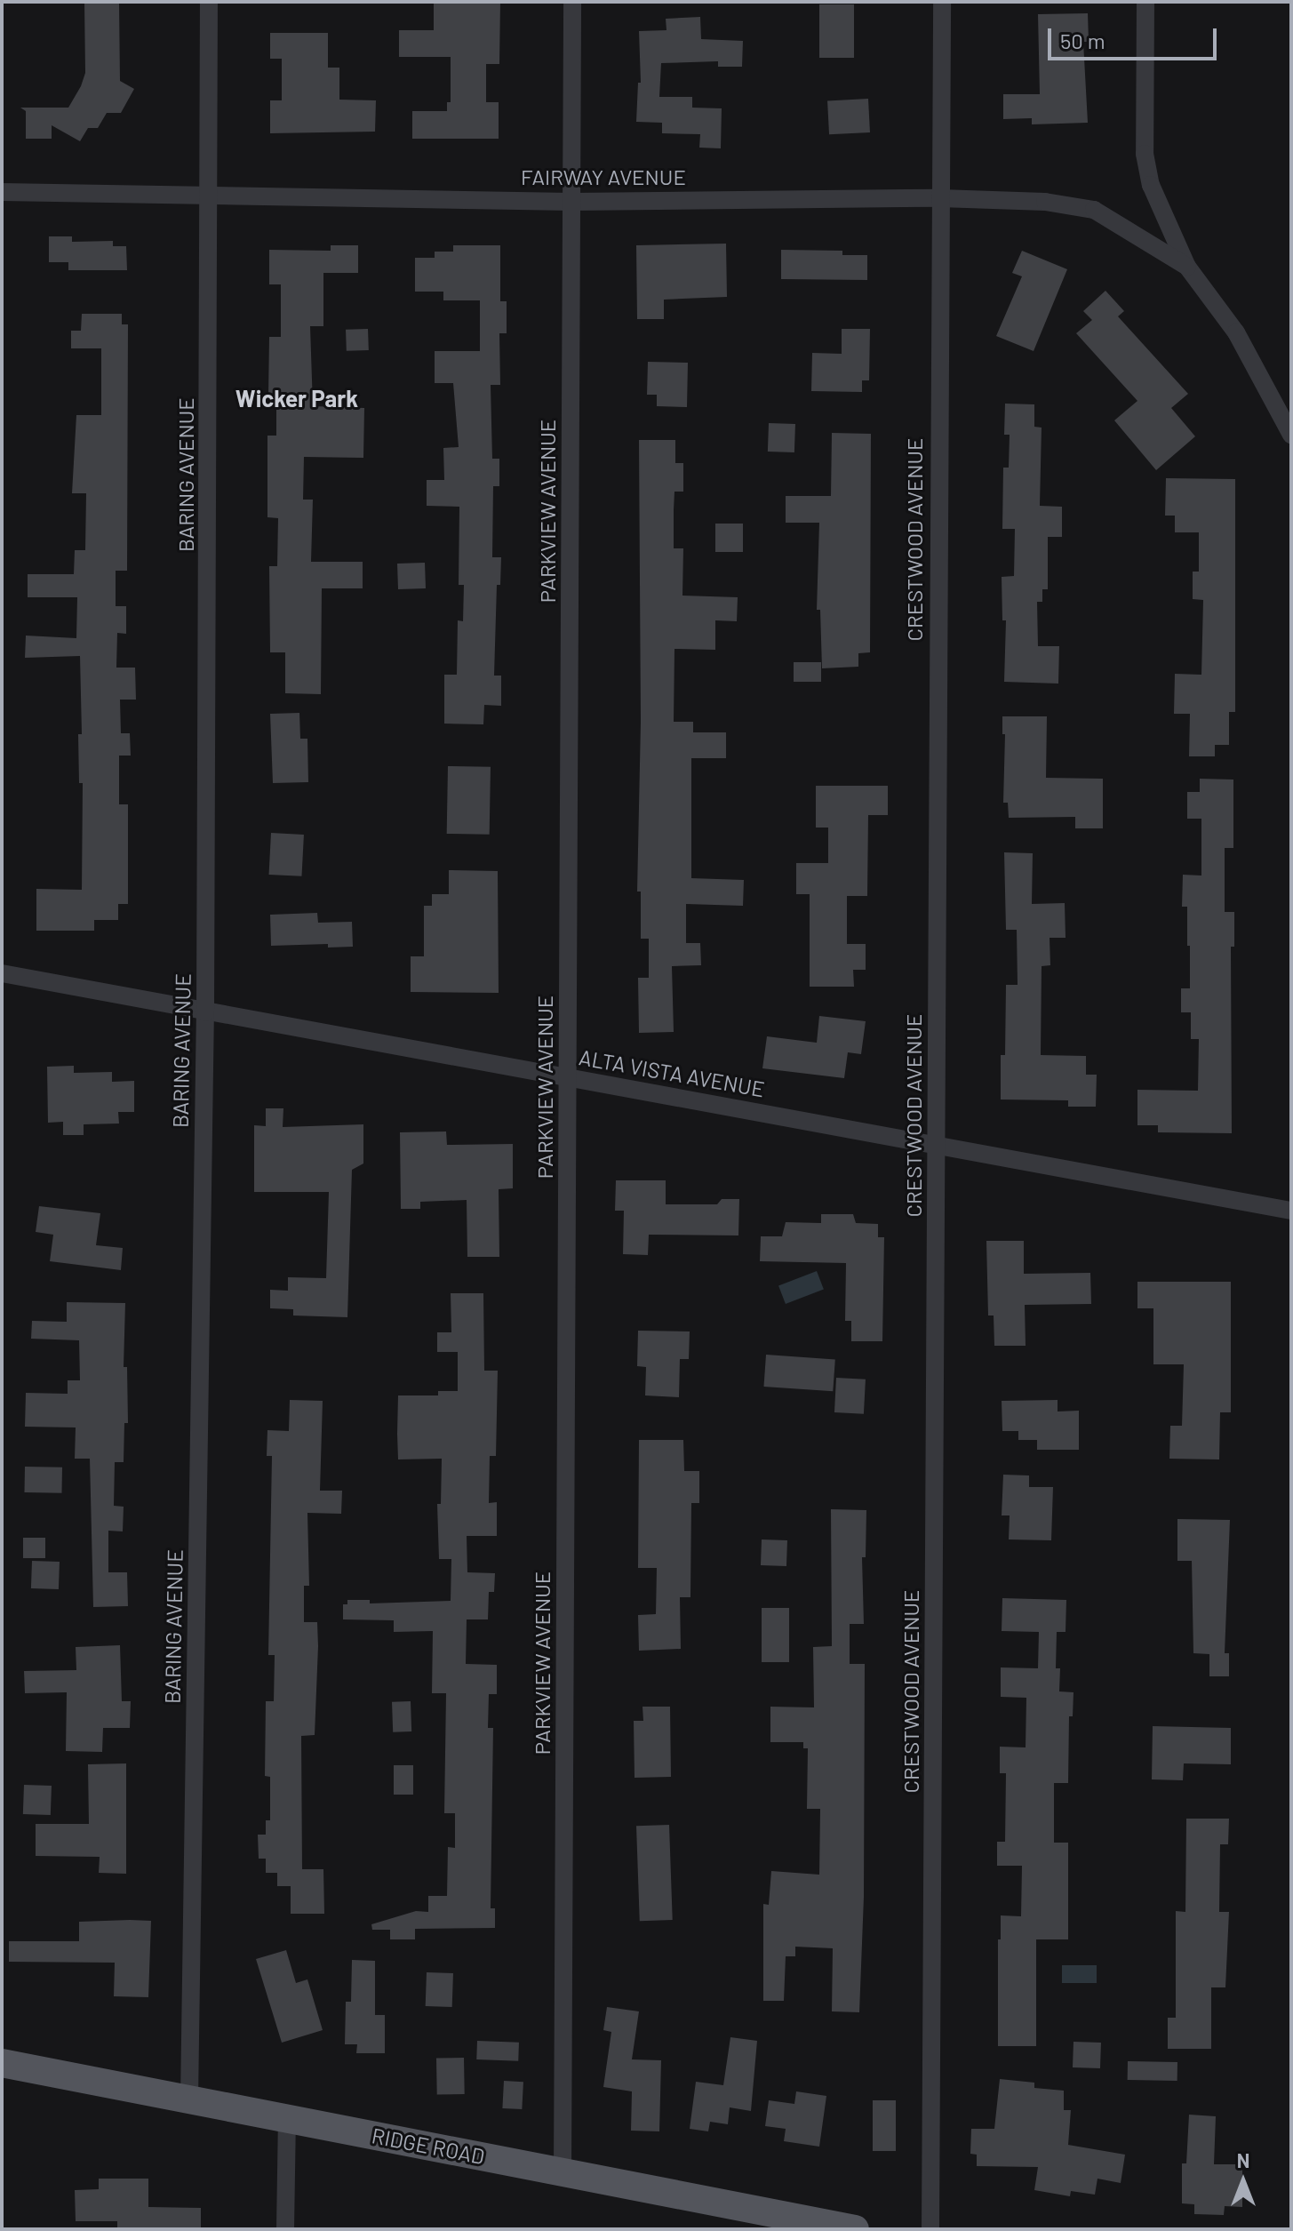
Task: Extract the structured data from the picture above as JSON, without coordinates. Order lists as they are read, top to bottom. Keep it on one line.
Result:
{"streets":{"main road":["RIDGE ROAD"],"street":["FAIRWAY AVENUE","BARING AVENUE","PARKVIEW AVENUE","CRESTWOOD AVENUE","ALTA VISTA AVENUE"]},"crossings":[["FAIRWAY AVENUE","BARING AVENUE"],["FAIRWAY AVENUE","PARKVIEW AVENUE"],["FAIRWAY AVENUE","CRESTWOOD AVENUE"],["BARING AVENUE","ALTA VISTA AVENUE"],["BARING AVENUE","RIDGE ROAD"],["PARKVIEW AVENUE","ALTA VISTA AVENUE"],["PARKVIEW AVENUE","RIDGE ROAD"],["CRESTWOOD AVENUE","ALTA VISTA AVENUE"]],"districts":["Wicker Park"],"scale_bar":"50 m","north":"top"}
